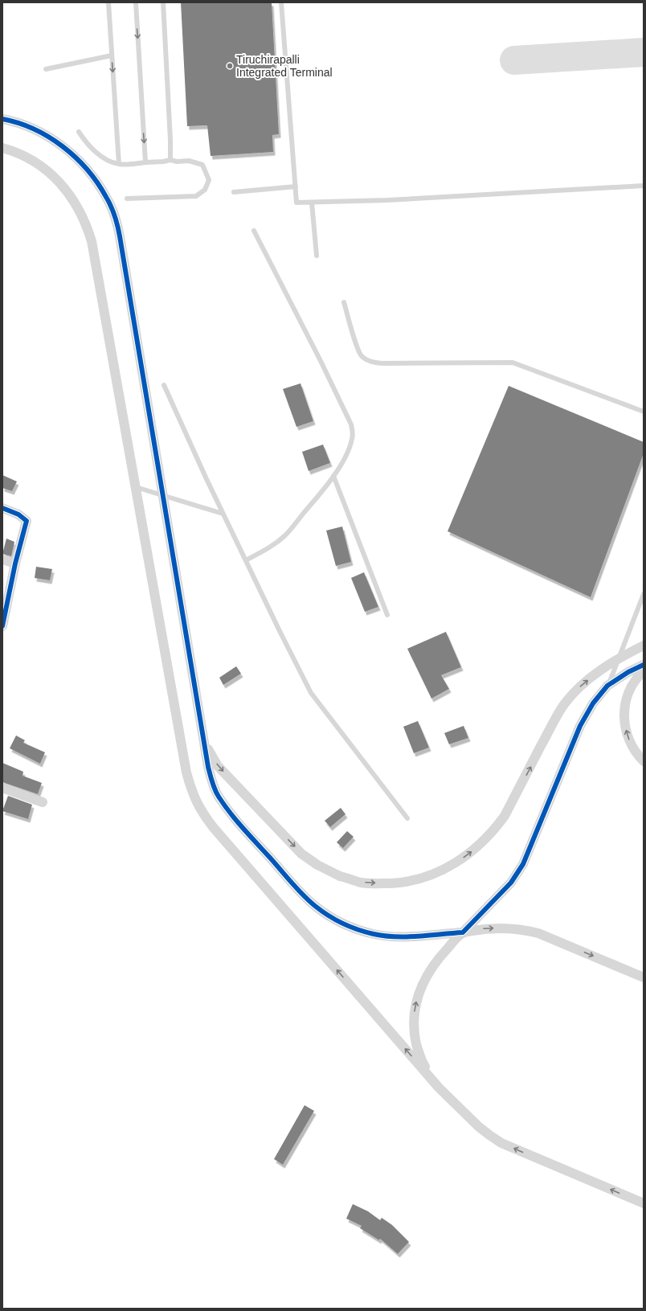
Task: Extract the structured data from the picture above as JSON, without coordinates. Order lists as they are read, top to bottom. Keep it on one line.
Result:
{"places":["Tiruchirapalli Integrated Terminal"]}
